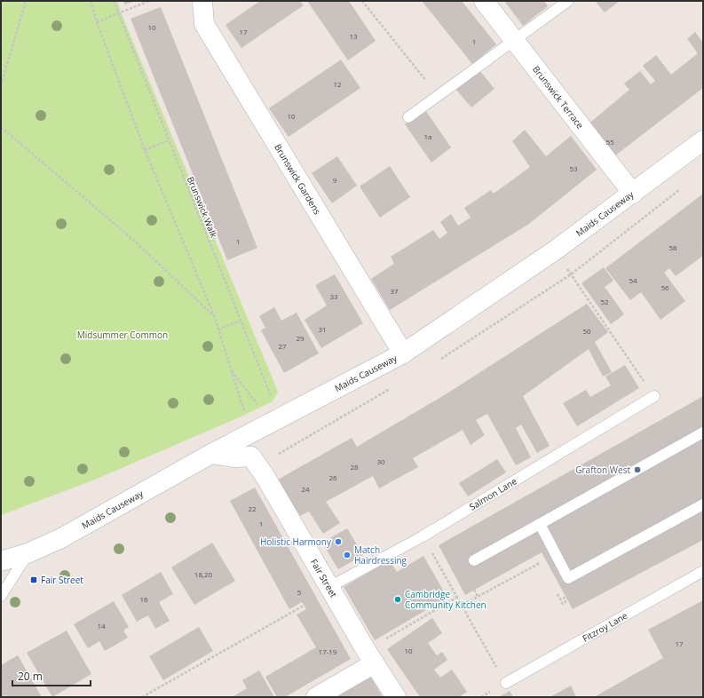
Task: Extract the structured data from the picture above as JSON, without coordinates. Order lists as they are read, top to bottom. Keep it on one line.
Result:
{"streets":{"street":["Brunswick Terrace","Brunswick Gardens","Maids Causeway","Fair Street"],"lane":["Salmon Lane","Fitzroy Lane"],"path":["Brunswick Walk"]},"crossings":[["Brunswick Terrace","Maids Causeway"],["Brunswick Gardens","Maids Causeway"],["Brunswick Walk","Maids Causeway"],["Maids Causeway","Fair Street"],["Salmon Lane","Fair Street"]],"parks":["Midsummer Common"],"places":{"other":["Grafton West","Holistic Harmony","Match Hairdressing","Cambridge Community Kitchen"],"transit":["Fair Street"]},"house_numbers":["10","17","13","1","12","10","1a","55","53","9","1","58","54","56","37","33","52","31","50","29","27","30","28","26","24","22","1","18,20","5","16","14","17","10","17-19"],"scale_bar":"20 m"}
